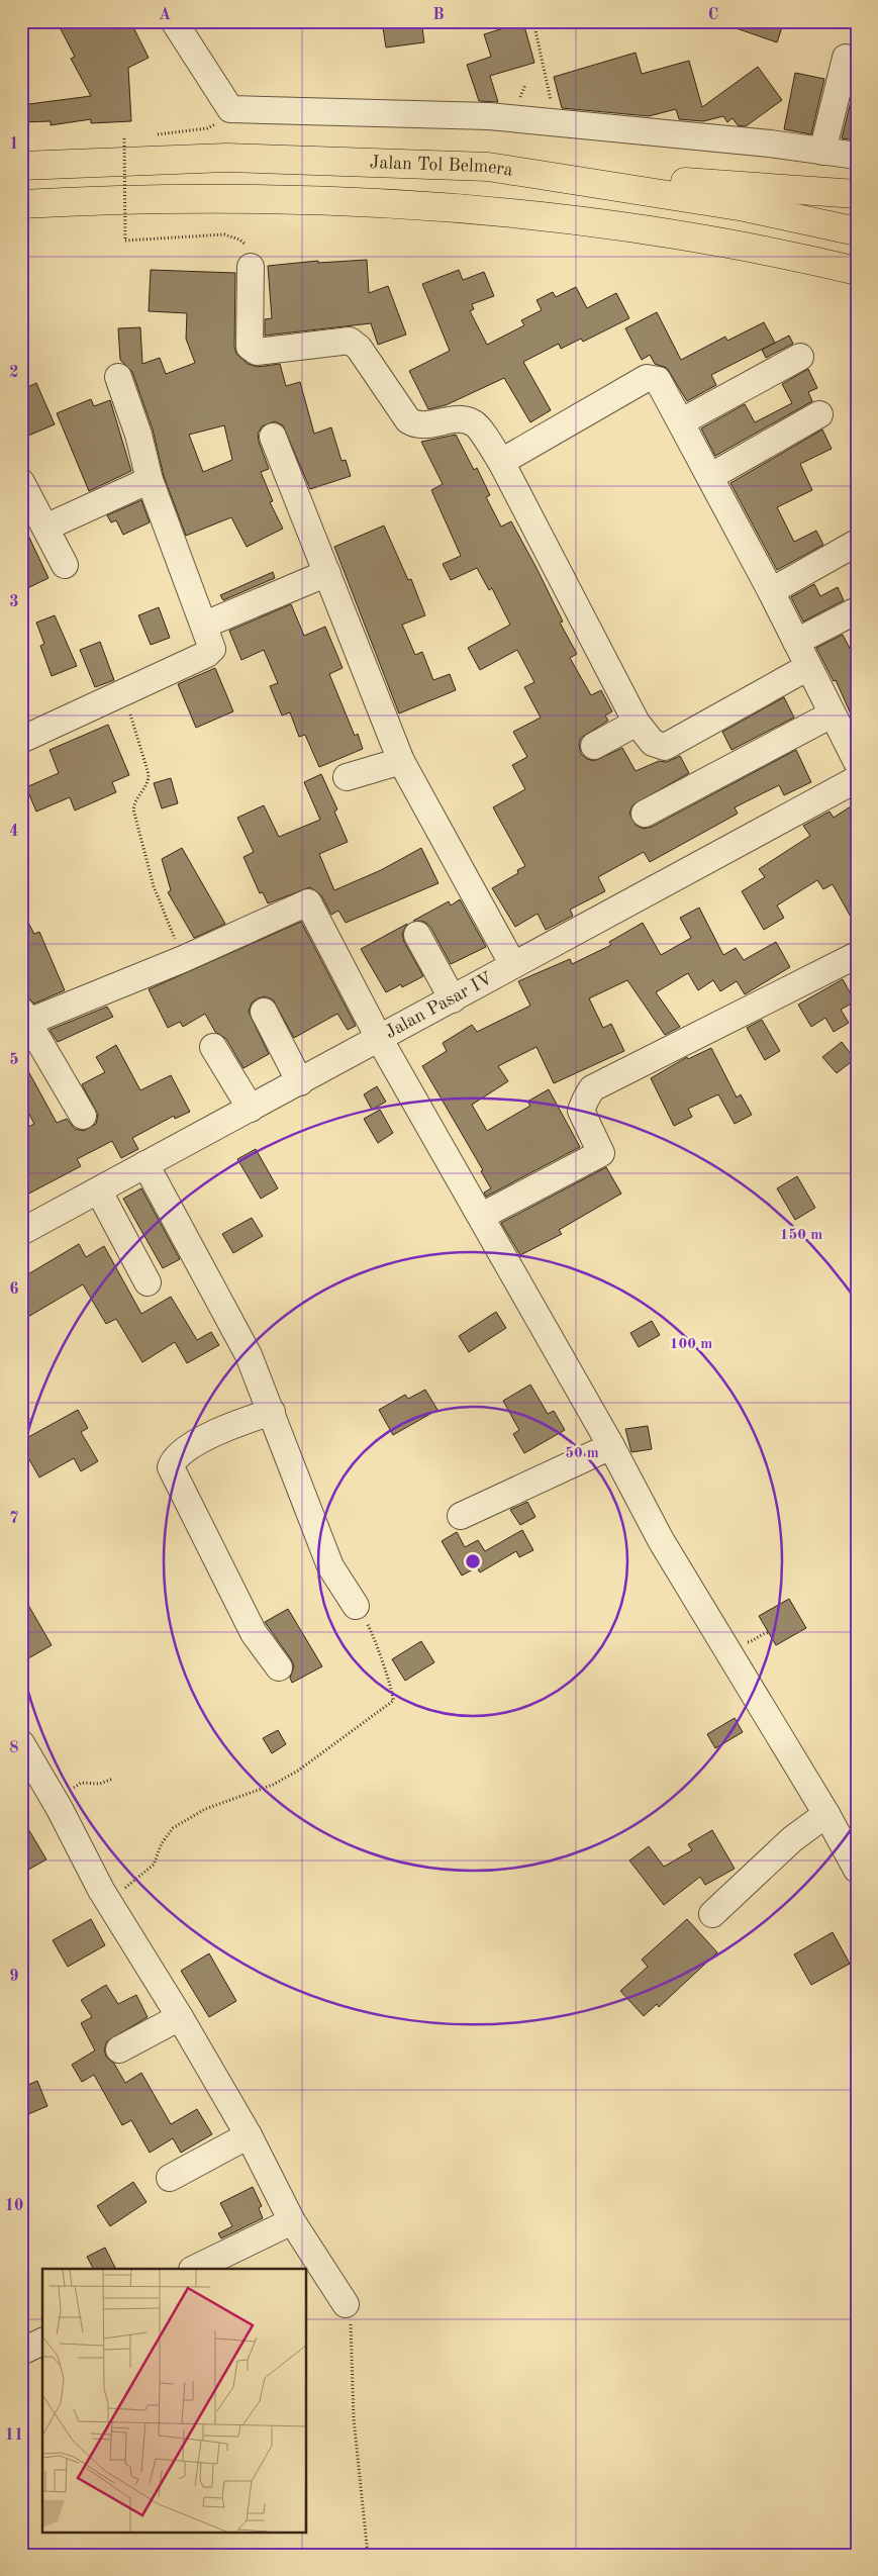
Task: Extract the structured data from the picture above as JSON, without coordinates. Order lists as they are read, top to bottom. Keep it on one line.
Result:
{"streets":{"highway":["Jalan Tol Belmera"],"street":["Jalan Pasar IV"]},"grid":{"columns":["A","B","C"],"rows":["1","2","3","4","5","6","7","8","9","10","11"]},"rings":["150 m","100 m","50 m"]}
